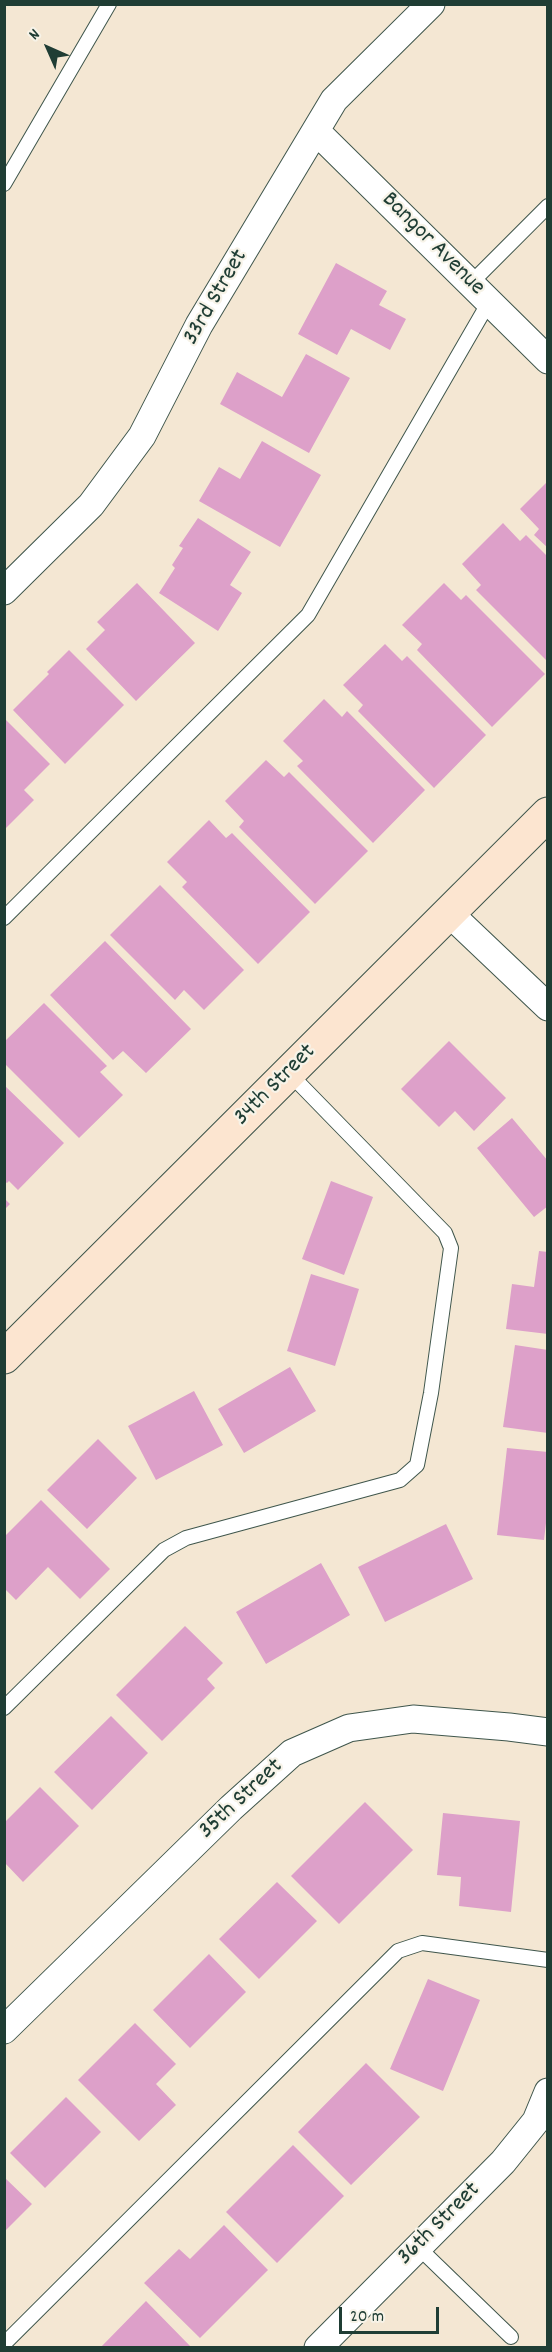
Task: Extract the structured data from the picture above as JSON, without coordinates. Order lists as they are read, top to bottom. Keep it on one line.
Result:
{"streets":{"main road":["34th Street"],"street":["Bangor Avenue","33rd Street","35th Street","36th Street"]},"crossings":[["Bangor Avenue","33rd Street"]],"scale_bar":"20 m","north":"top left"}
